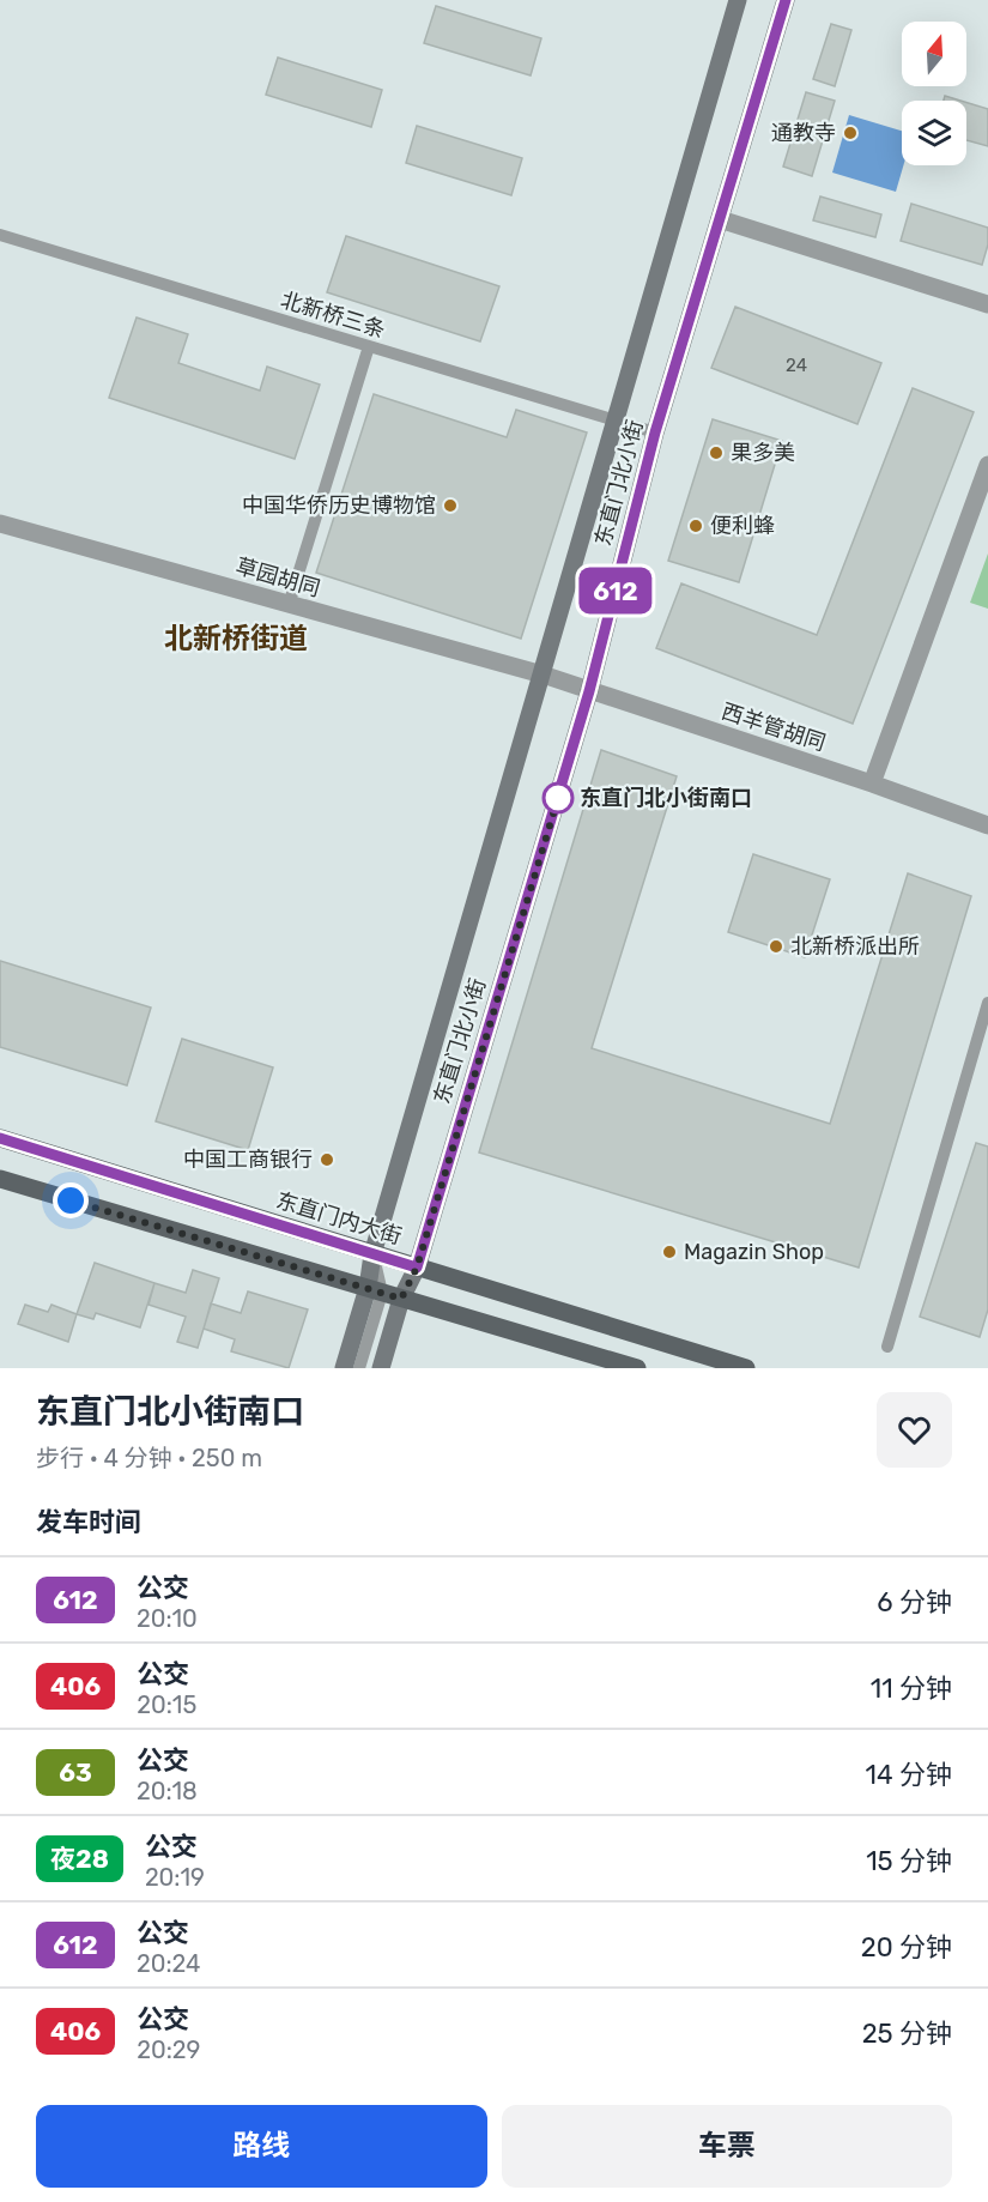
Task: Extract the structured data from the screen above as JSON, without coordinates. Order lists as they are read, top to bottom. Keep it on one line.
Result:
{"streets":{"main road":["东直门北小街","东直门内大街"],"street":["草园胡同","西羊管胡同"],"lane":["北新桥三条"]},"crossings":[["北新桥三条","东直门北小街"],["东直门北小街","草园胡同"],["东直门北小街","西羊管胡同"],["东直门北小街","东直门内大街"],["草园胡同","西羊管胡同"]],"districts":["北新桥街道"],"places":["通教寺","果多美","中国华侨历史博物馆","便利蜂","东直门北小街南口","北新桥派出所","中国工商银行","Magazin Shop"],"lines":["bus line 612"],"house_numbers":["24"],"north":"top","page":{"on_map":"612","heading":[["东直门北小街南口","步行 · 4 分钟 · 250 m"],"发车时间"],"list":[{"mark":"612","name":"公交","note":"20:10","value":"6 分钟"},{"mark":"406","name":"公交","note":"20:15","value":"11 分钟"},{"mark":"63","name":"公交","note":"20:18","value":"14 分钟"},{"mark":"夜28","name":"公交","note":"20:19","value":"15 分钟"},{"mark":"612","name":"公交","note":"20:24","value":"20 分钟"},{"mark":"406","name":"公交","note":"20:29","value":"25 分钟"}],"buttons":["路线","车票"]}}
